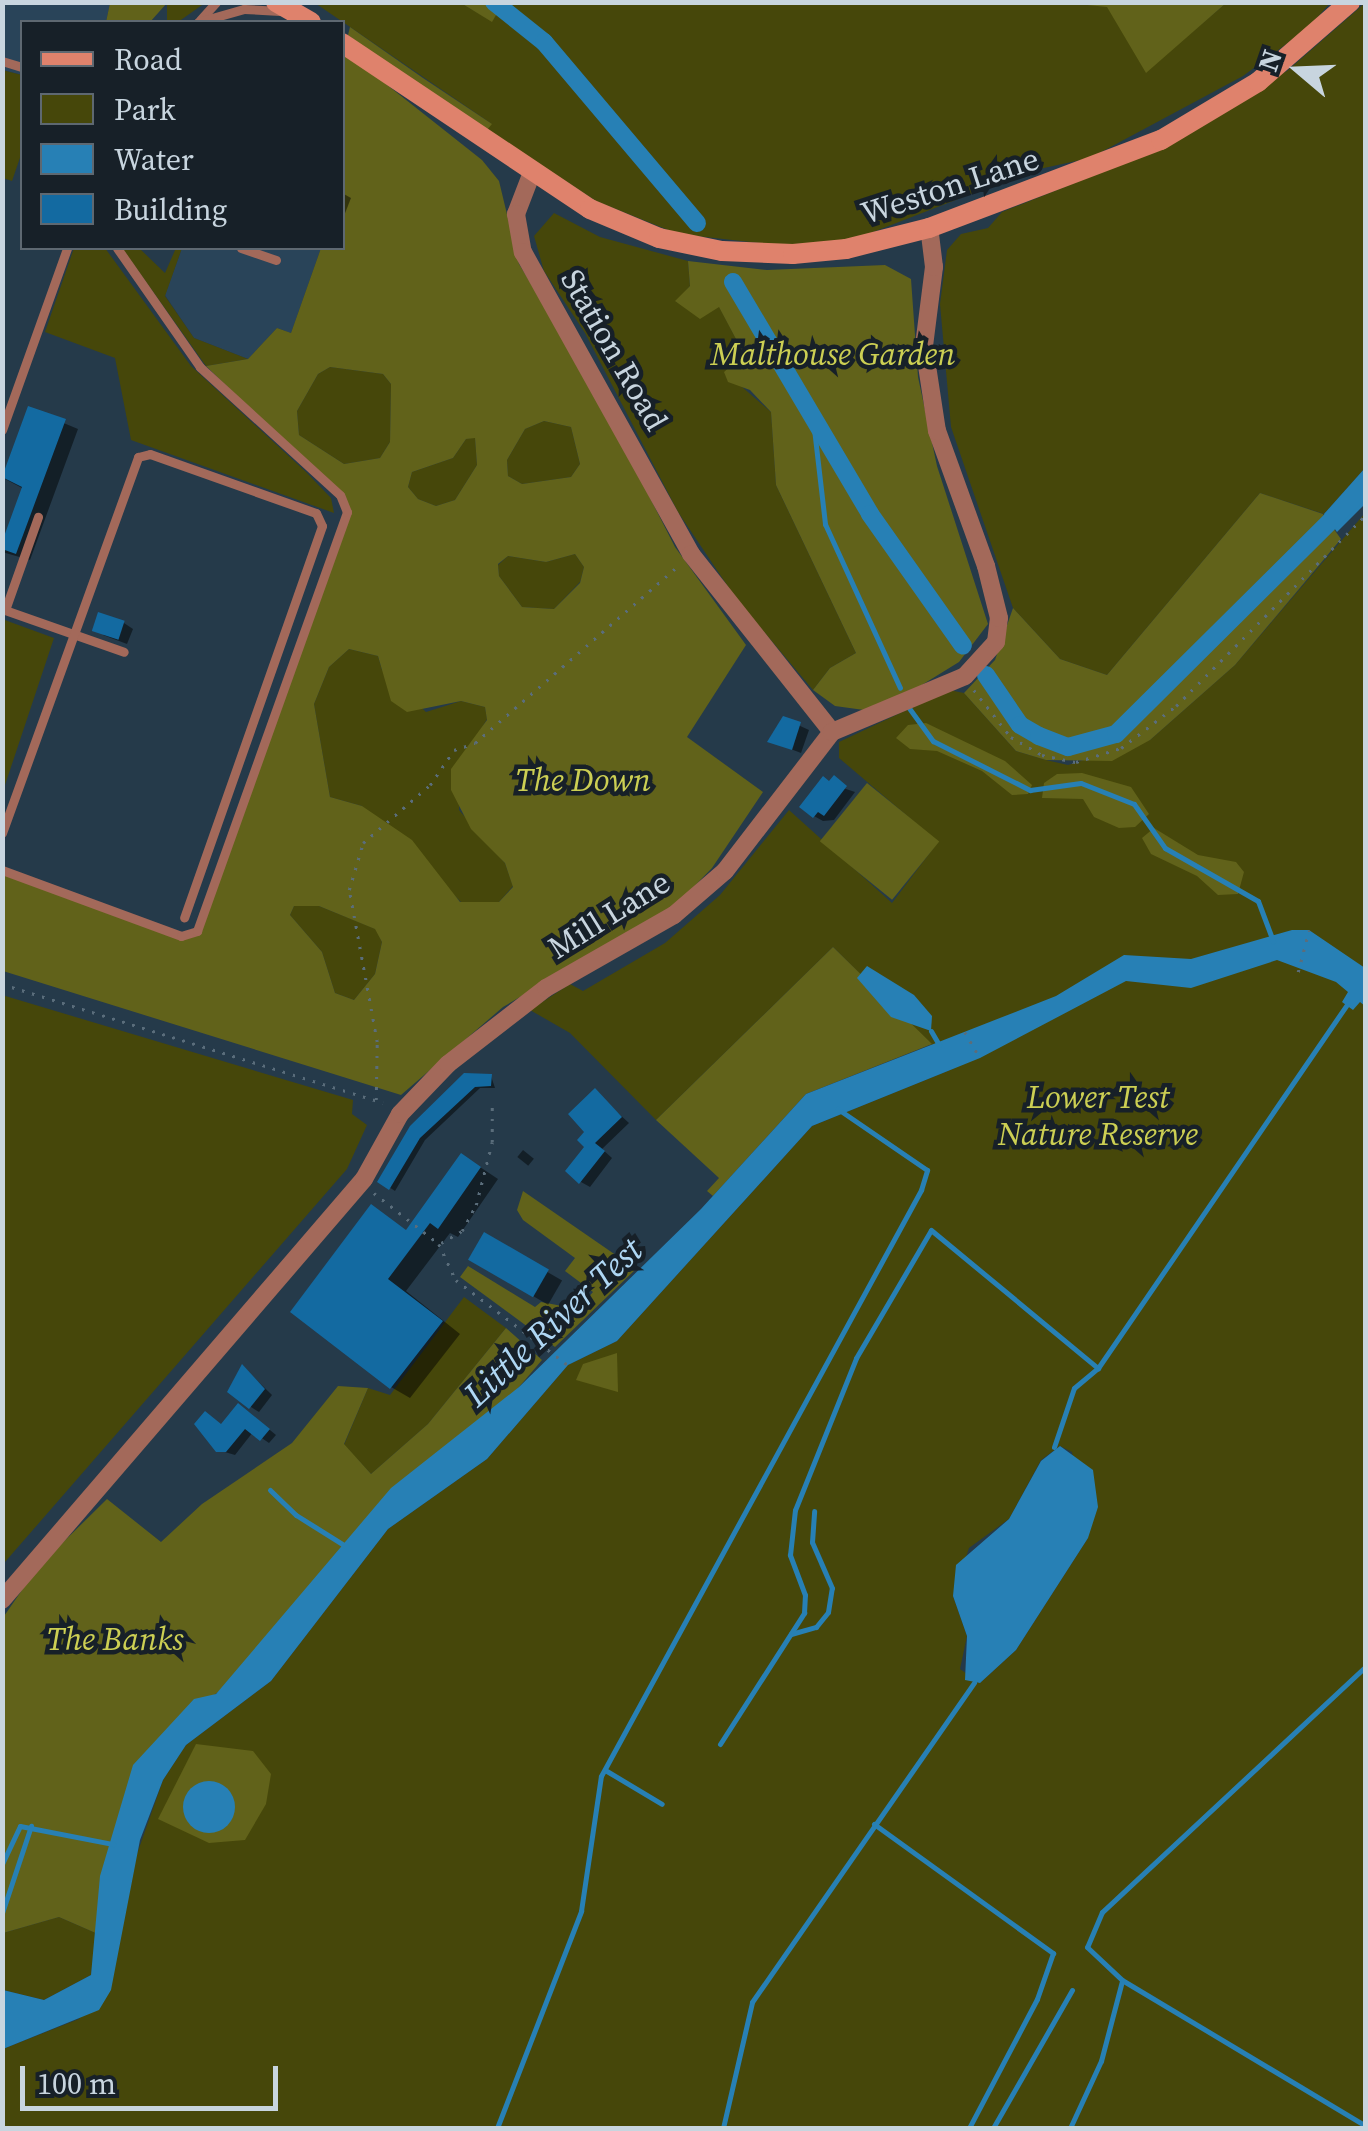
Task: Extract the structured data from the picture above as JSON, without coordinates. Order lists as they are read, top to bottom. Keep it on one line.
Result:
{"streets":{"street":["Weston Lane","Station Road","Mill Lane"]},"crossings":[["Weston Lane","Station Road"],["Weston Lane","Mill Lane"],["Station Road","Mill Lane"]],"water":["Little River Test"],"parks":["Malthouse Garden","The Down","Lower Test Nature Reserve","The Banks"],"legend":["Road","Park","Water","Building"],"scale_bar":"100 m","north":"left"}
